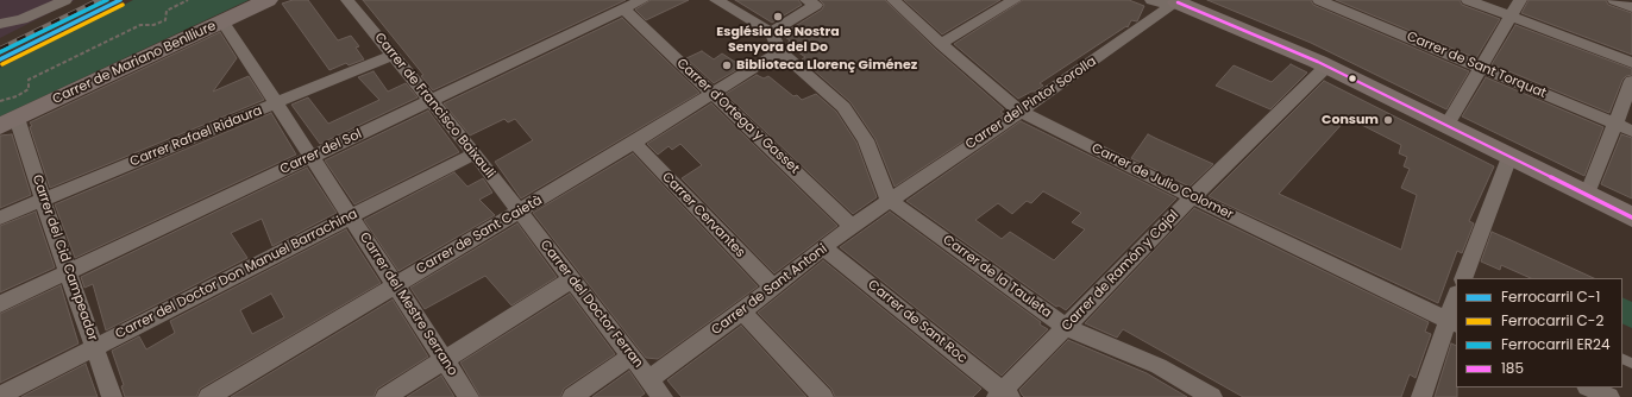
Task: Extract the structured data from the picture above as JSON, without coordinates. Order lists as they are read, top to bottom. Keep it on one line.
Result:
{"streets":{"street":["Carrer de Mariano Benlliure","Carrer de Sant Torquat","Carrer del Pintor Sorolla","Carrer de Francisco Baixauli","Carrer d'Ortega y Gasset","Carrer Rafael Ridaura","Carrer del Sol","Carrer de Julio Colomer","Carrer Cervantes","Carrer de Sant Caietà","Carrer del Cid Campeador","Carrer de Ramón y Cajal","Carrer del Doctor Don Manuel Barrachina","Carrer de la Tauleta","Carrer de Sant Antoni","Carrer del Mestre Serrano","Carrer del Doctor Ferran","Carrer de Sant Roc"]},"crossings":[["Carrer de Mariano Benlliure","Carrer del Cid Campeador"],["Carrer de Mariano Benlliure","Carrer del Mestre Serrano"],["Carrer del Pintor Sorolla","Carrer de Julio Colomer"],["Carrer del Pintor Sorolla","Carrer de la Tauleta"],["Carrer del Pintor Sorolla","Carrer de Sant Antoni"],["Carrer de Francisco Baixauli","Carrer Rafael Ridaura"],["Carrer de Francisco Baixauli","Carrer del Sol"],["Carrer de Francisco Baixauli","Carrer de Sant Caietà"],["Carrer de Francisco Baixauli","Carrer del Doctor Don Manuel Barrachina"],["Carrer de Francisco Baixauli","Carrer del Doctor Ferran"],["Carrer d'Ortega y Gasset","Carrer del Sol"],["Carrer d'Ortega y Gasset","Carrer de Sant Caietà"],["Carrer d'Ortega y Gasset","Carrer de Sant Antoni"],["Carrer Rafael Ridaura","Carrer del Cid Campeador"],["Carrer Rafael Ridaura","Carrer del Mestre Serrano"],["Carrer del Sol","Carrer del Cid Campeador"],["Carrer del Sol","Carrer del Mestre Serrano"],["Carrer de Julio Colomer","Carrer de Ramón y Cajal"],["Carrer Cervantes","Carrer de Sant Caietà"],["Carrer Cervantes","Carrer de Sant Antoni"],["Carrer de Sant Caietà","Carrer del Mestre Serrano"],["Carrer de Sant Caietà","Carrer del Doctor Ferran"],["Carrer del Cid Campeador","Carrer del Doctor Don Manuel Barrachina"],["Carrer de Ramón y Cajal","Carrer de la Tauleta"],["Carrer de Ramón y Cajal","Carrer de Sant Roc"],["Carrer del Doctor Don Manuel Barrachina","Carrer del Mestre Serrano"],["Carrer de la Tauleta","Carrer de Sant Antoni"],["Carrer de Sant Antoni","Carrer del Doctor Ferran"],["Carrer de Sant Antoni","Carrer de Sant Roc"]],"places":["Església de Nostra Senyora del Do","Biblioteca Llorenç Giménez","Consum"],"lines":["rail line C-1","rail line ER24","transit line 185","rail line C-2"],"legend":["Ferrocarril C-1","Ferrocarril C-2","Ferrocarril ER24","185"]}
